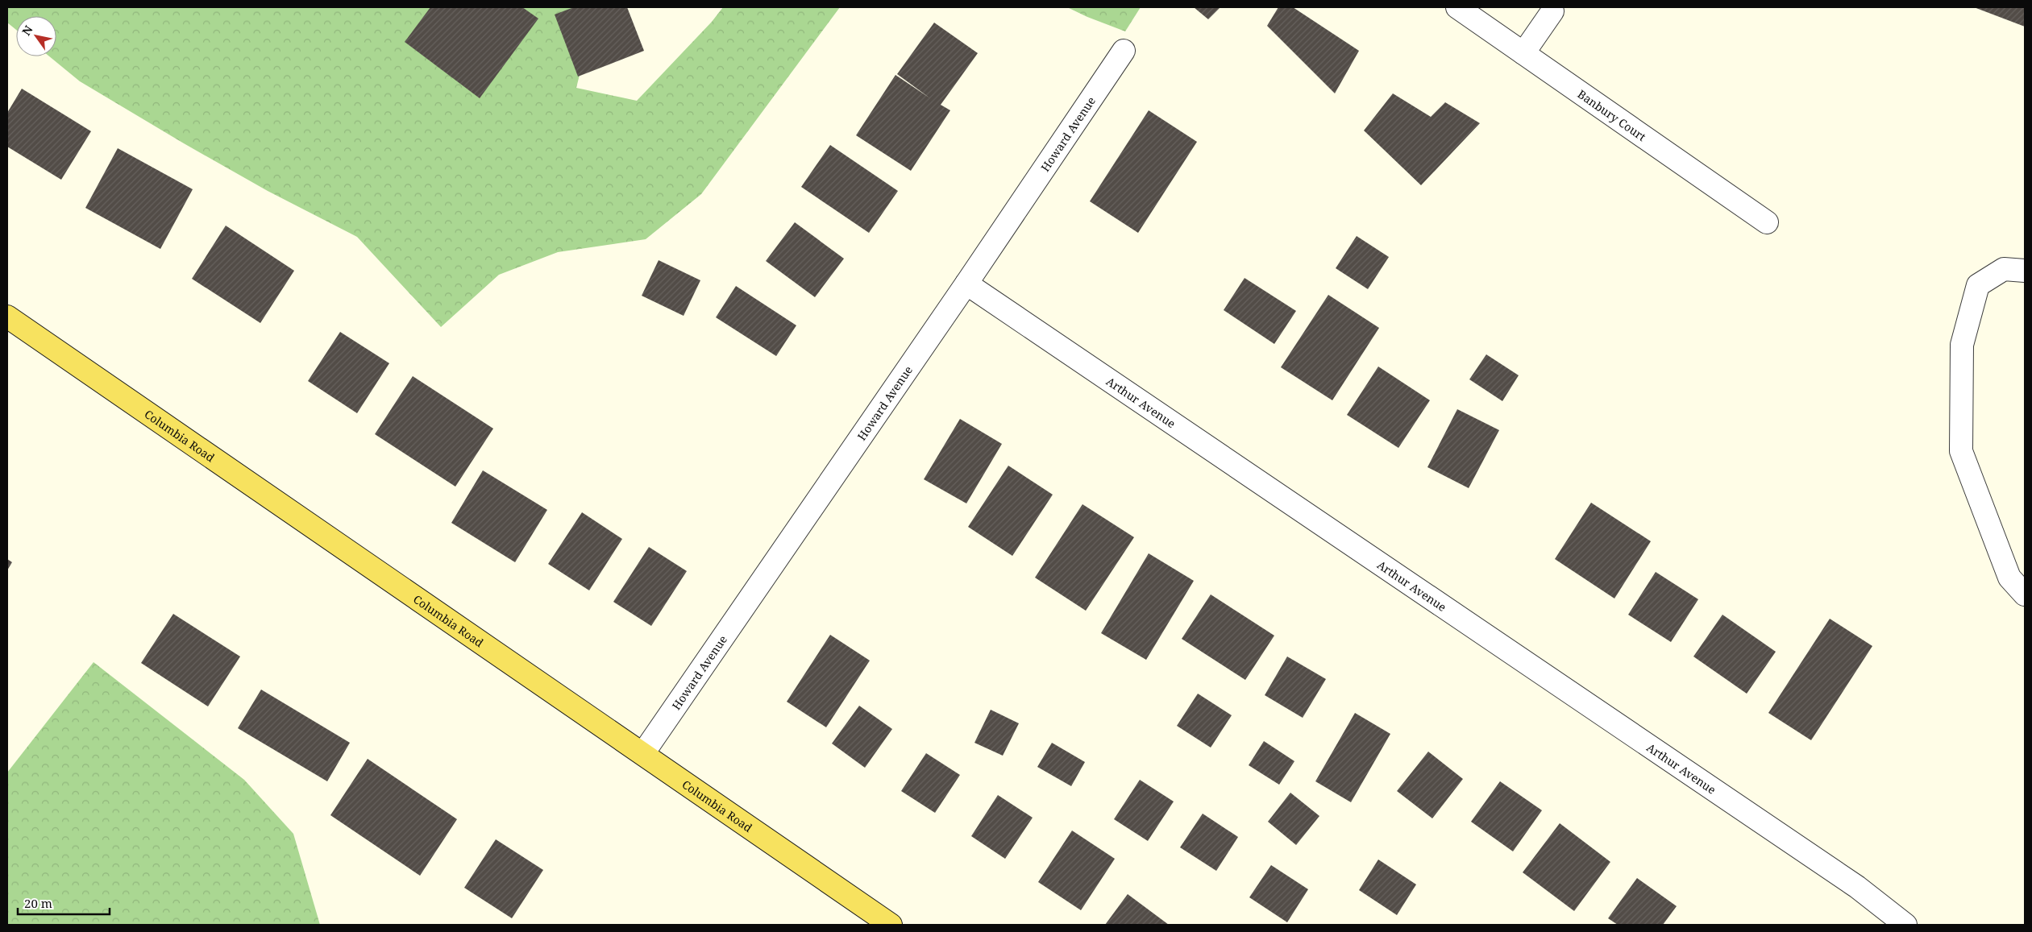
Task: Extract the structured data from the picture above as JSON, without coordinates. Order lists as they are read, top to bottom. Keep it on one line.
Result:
{"streets":{"main road":["Columbia Road"],"street":["Banbury Court","Howard Avenue","Arthur Avenue"]},"crossings":[["Howard Avenue","Arthur Avenue"],["Howard Avenue","Columbia Road"]],"scale_bar":"20 m","north":"top left"}
